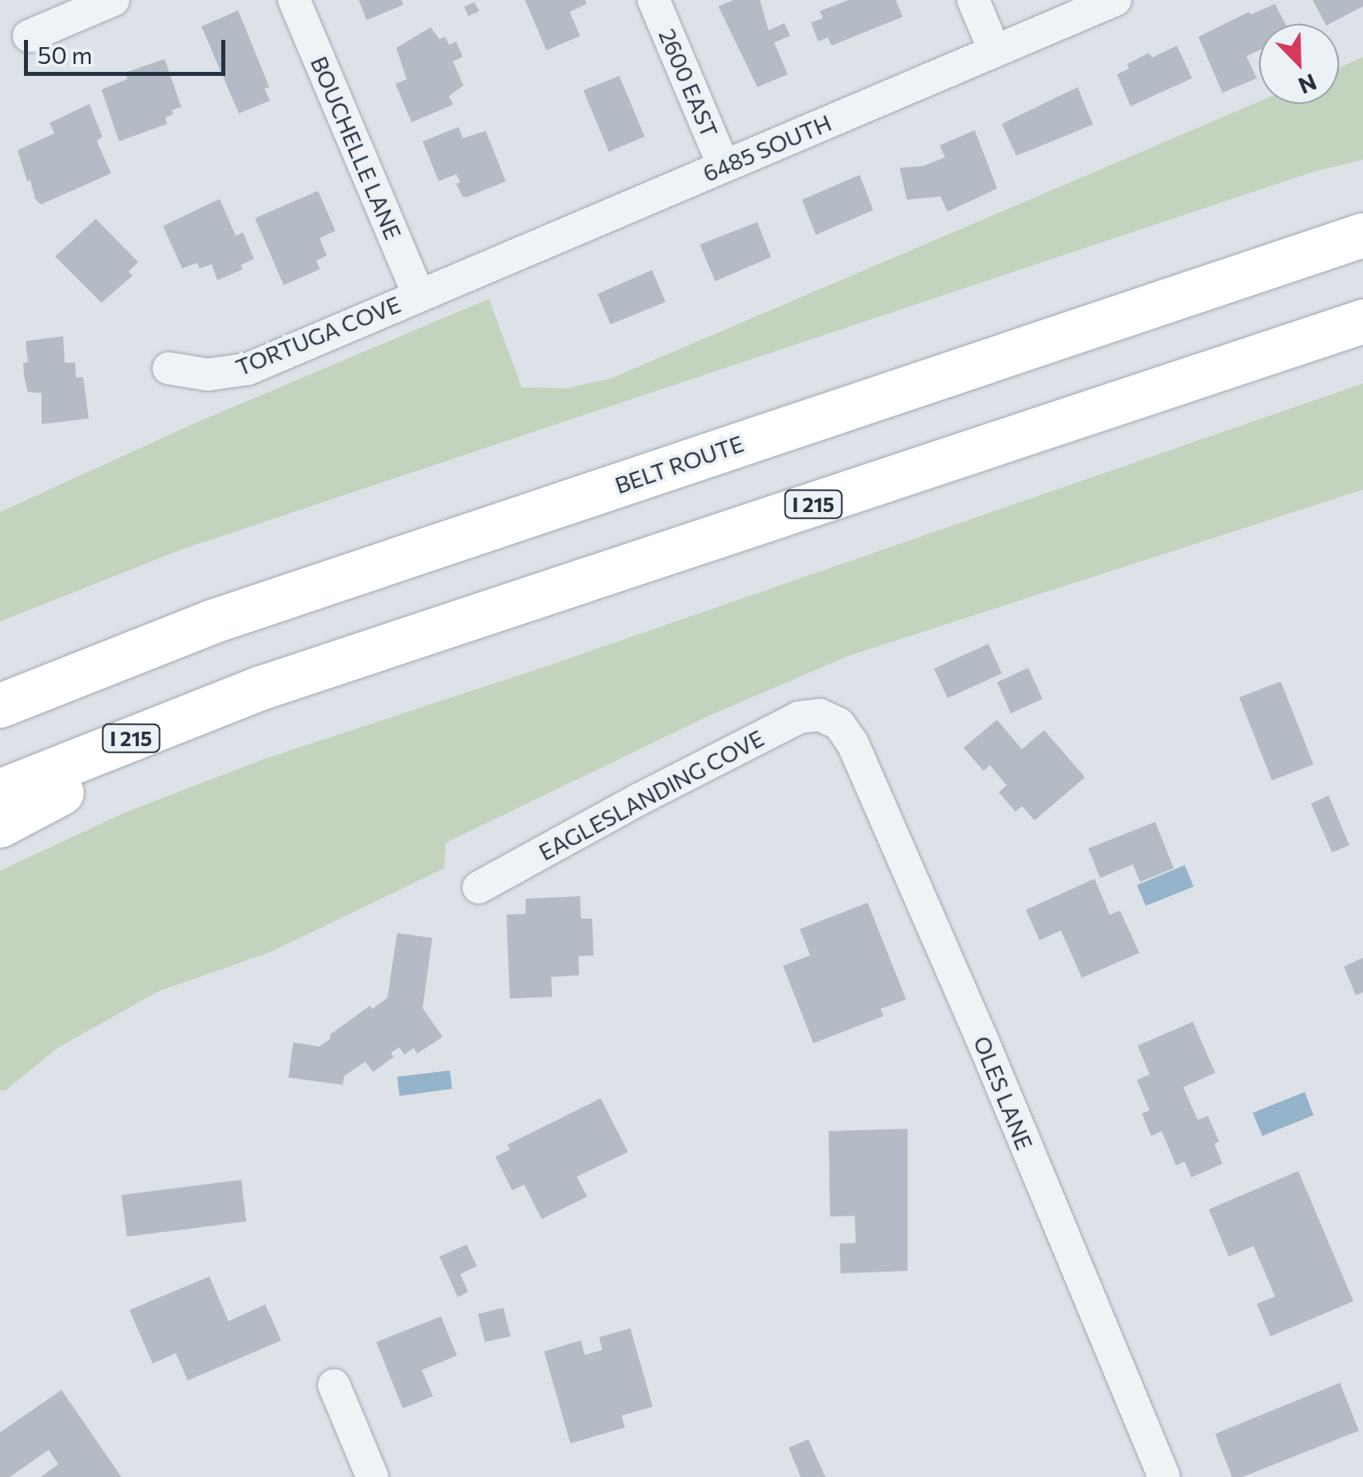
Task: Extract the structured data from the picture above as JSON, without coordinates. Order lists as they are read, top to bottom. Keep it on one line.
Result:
{"streets":{"highway":["BELT ROUTE","I 215"],"street":["2600 EAST","BOUCHELLE LANE","6485 SOUTH","TORTUGA COVE","EAGLESLANDING COVE","OLES LANE"]},"crossings":[["2600 EAST","6485 SOUTH"],["BOUCHELLE LANE","6485 SOUTH"],["BOUCHELLE LANE","TORTUGA COVE"],["6485 SOUTH","TORTUGA COVE"],["EAGLESLANDING COVE","OLES LANE"]],"scale_bar":"50 m","north":"bottom right"}
